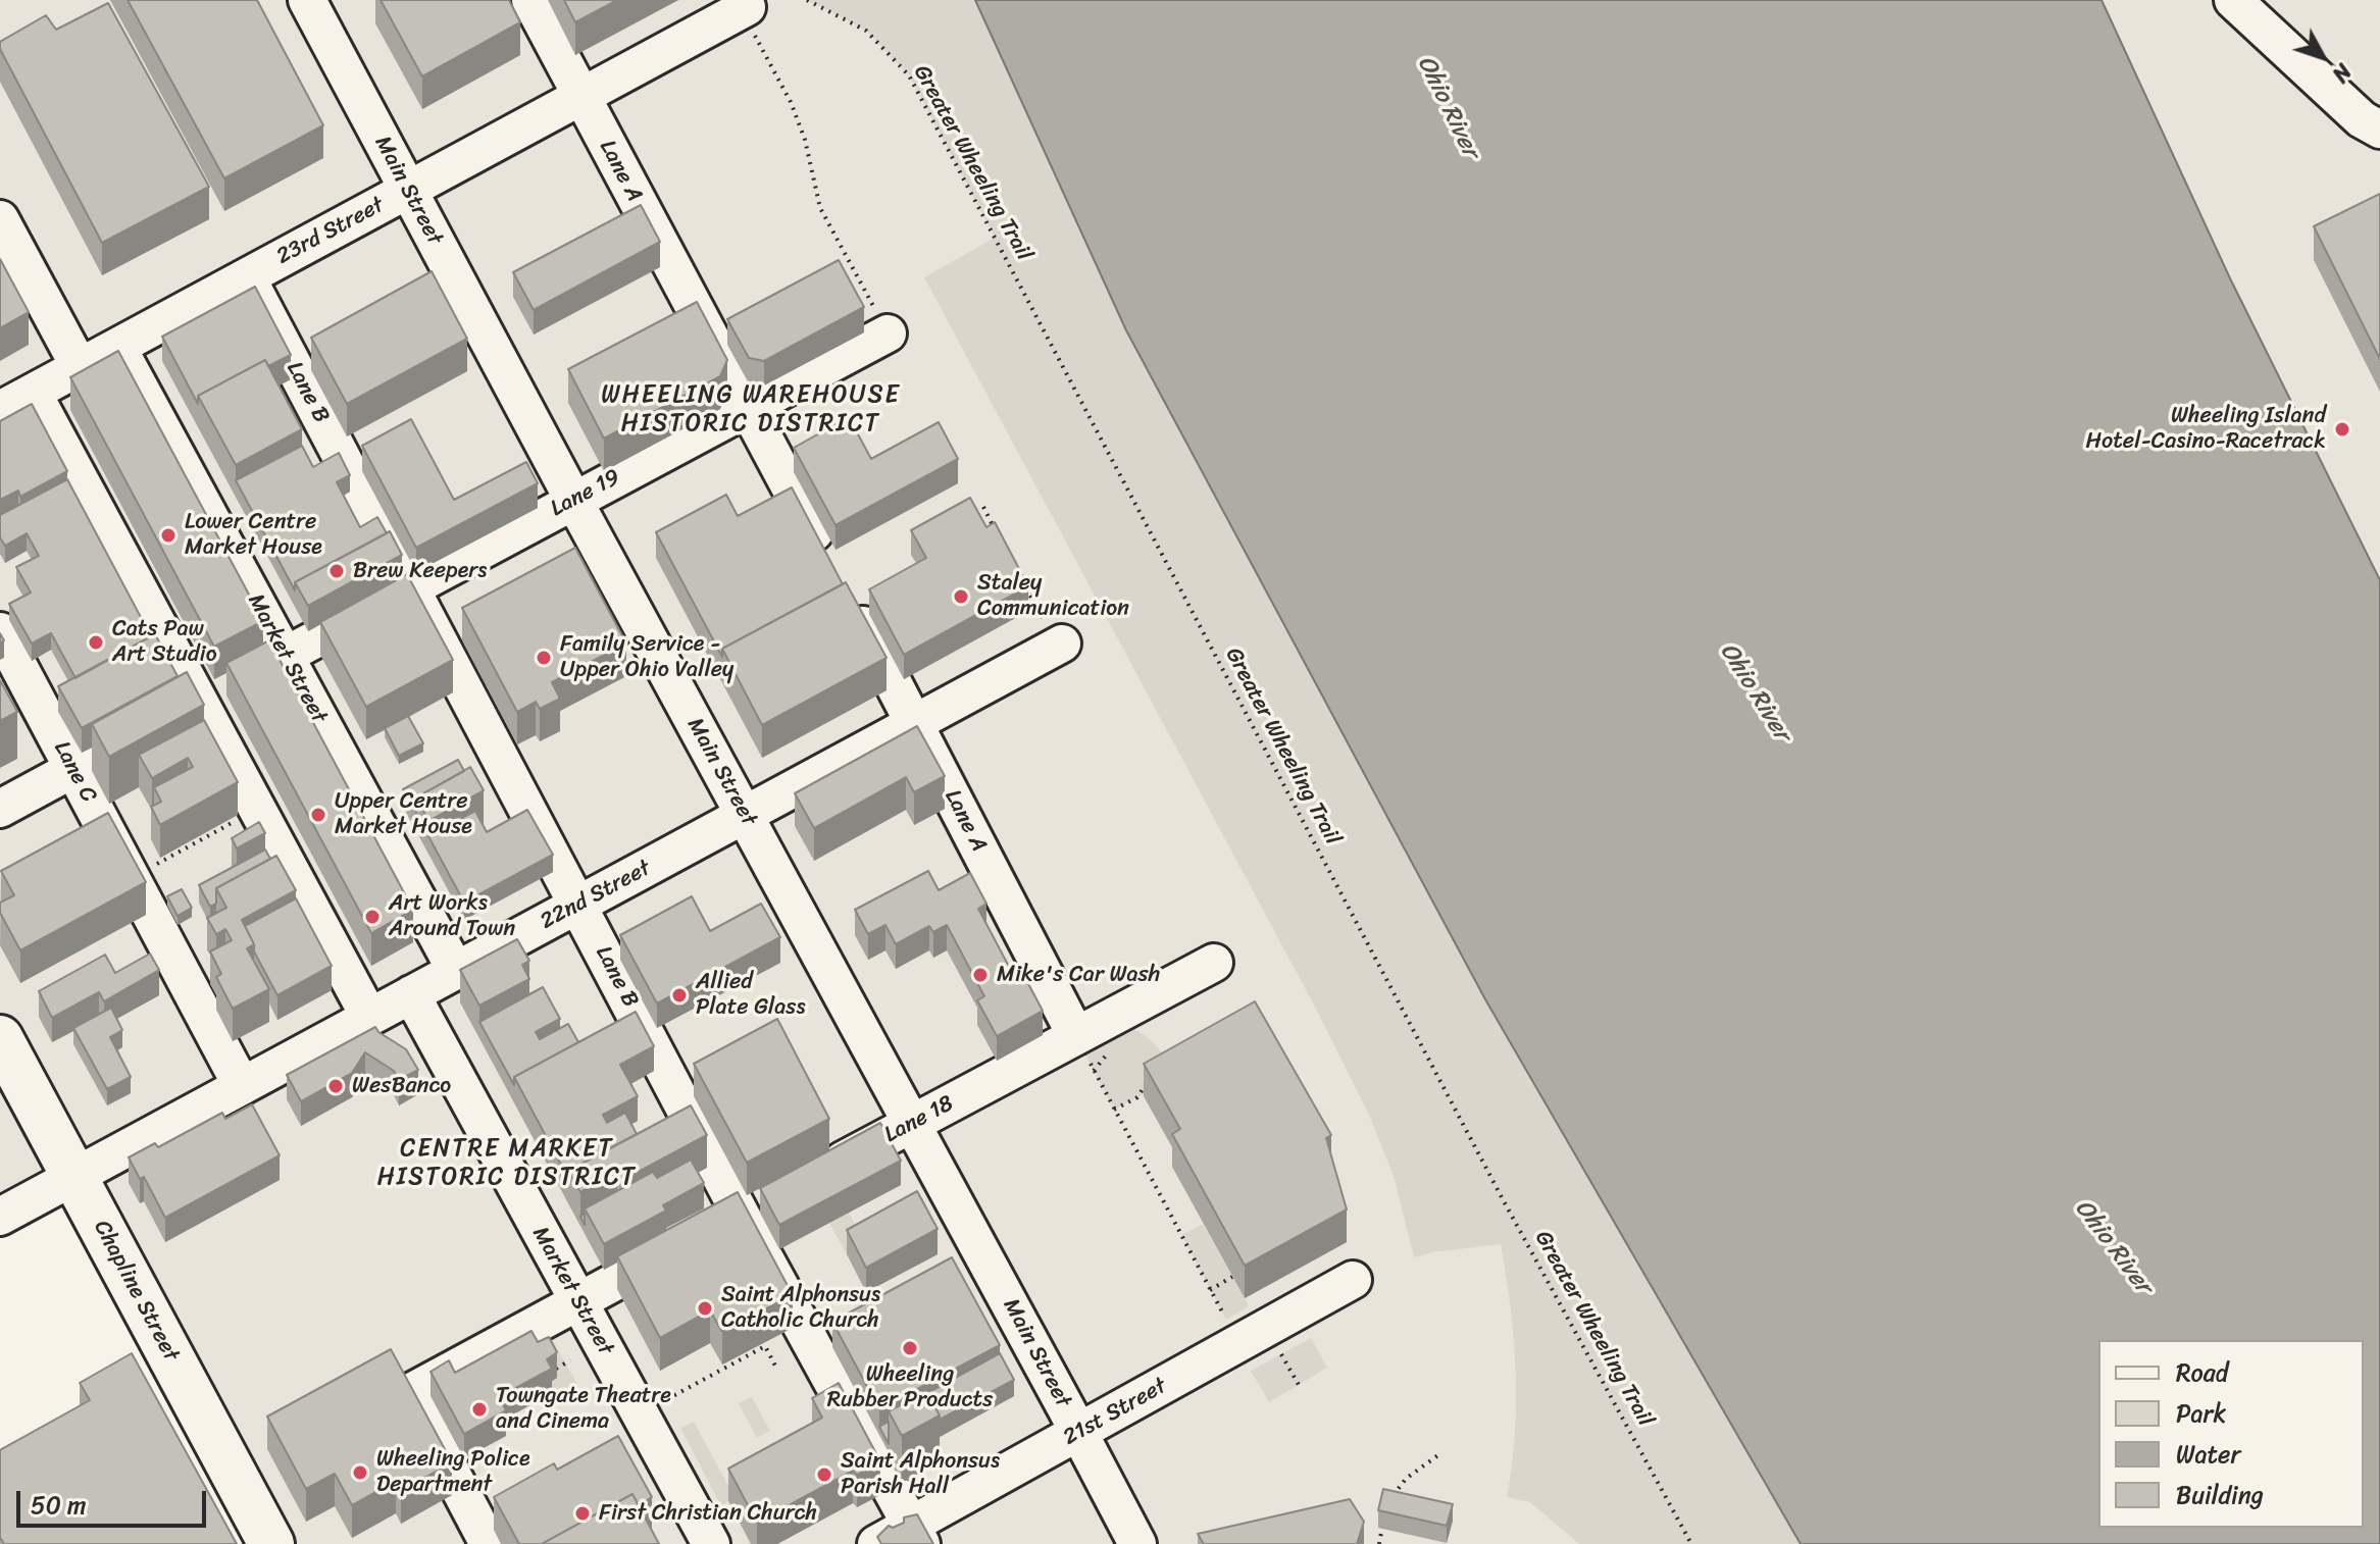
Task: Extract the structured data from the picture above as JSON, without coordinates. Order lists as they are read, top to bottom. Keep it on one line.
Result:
{"streets":{"main road":["Chapline Street"],"street":["Lane A","Main Street","23rd Street","Lane B","Lane 19","Market Street","Lane C","22nd Street","Lane 18","21st Street"],"path":["Greater Wheeling Trail"]},"crossings":[["Lane A","23rd Street"],["Lane A","Lane 19"],["Lane A","22nd Street"],["Lane A","Lane 18"],["Main Street","23rd Street"],["Main Street","Lane 19"],["Main Street","22nd Street"],["Main Street","Lane 18"],["Main Street","21st Street"],["23rd Street","Lane B"],["23rd Street","Market Street"],["Lane B","Lane 19"],["Lane B","22nd Street"],["Lane B","21st Street"],["Lane 19","Market Street"],["Market Street","22nd Street"],["Lane C","22nd Street"],["22nd Street","Chapline Street"]],"districts":["WHEELING WAREHOUSE HISTORIC DISTRICT","CENTRE MARKET HISTORIC DISTRICT"],"water":["Ohio River"],"places":["Wheeling Island Hotel-Casino-Racetrack","Lower Centre Market House","Brew Keepers","Staley Communication","Cats Paw Art Studio","Family Service - Upper Ohio Valley","Upper Centre Market House","Art Works Around Town","Mike's Car Wash","Allied Plate Glass","WesBanco","Saint Alphonsus Catholic Church","Wheeling Rubber Products","Towngate Theatre and Cinema","Wheeling Police Department","Saint Alphonsus Parish Hall","First Christian Church"],"legend":["Road","Park","Water","Building"],"scale_bar":"50 m","north":"bottom right"}
